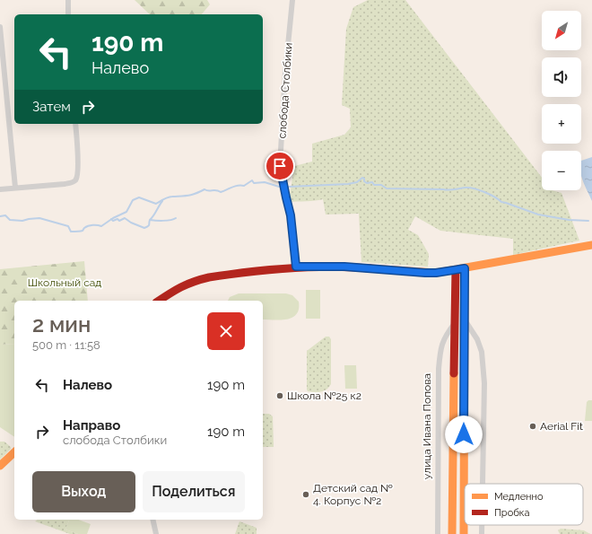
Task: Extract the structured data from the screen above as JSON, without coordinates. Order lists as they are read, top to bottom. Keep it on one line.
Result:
{"streets":{"street":["слобода Столбики","улица Ивана Попова"]},"parks":["Школьный сад"],"places":["Школа №25 к2","Aerial Fit","Детский сад № 4. Корпус №2"],"legend":["Медленно","Пробка"],"north":"bottom left","page":{"map_buttons":["+","−"],"turn":["190 m","Налево"],"then":"Затем","heading":["2 мин","500 m · 11:58"],"list":[{"name":"Налево","value":"190 m"},{"name":"Направо","note":"слобода Столбики","value":"190 m"}],"buttons":["Выход","Поделиться"]}}
